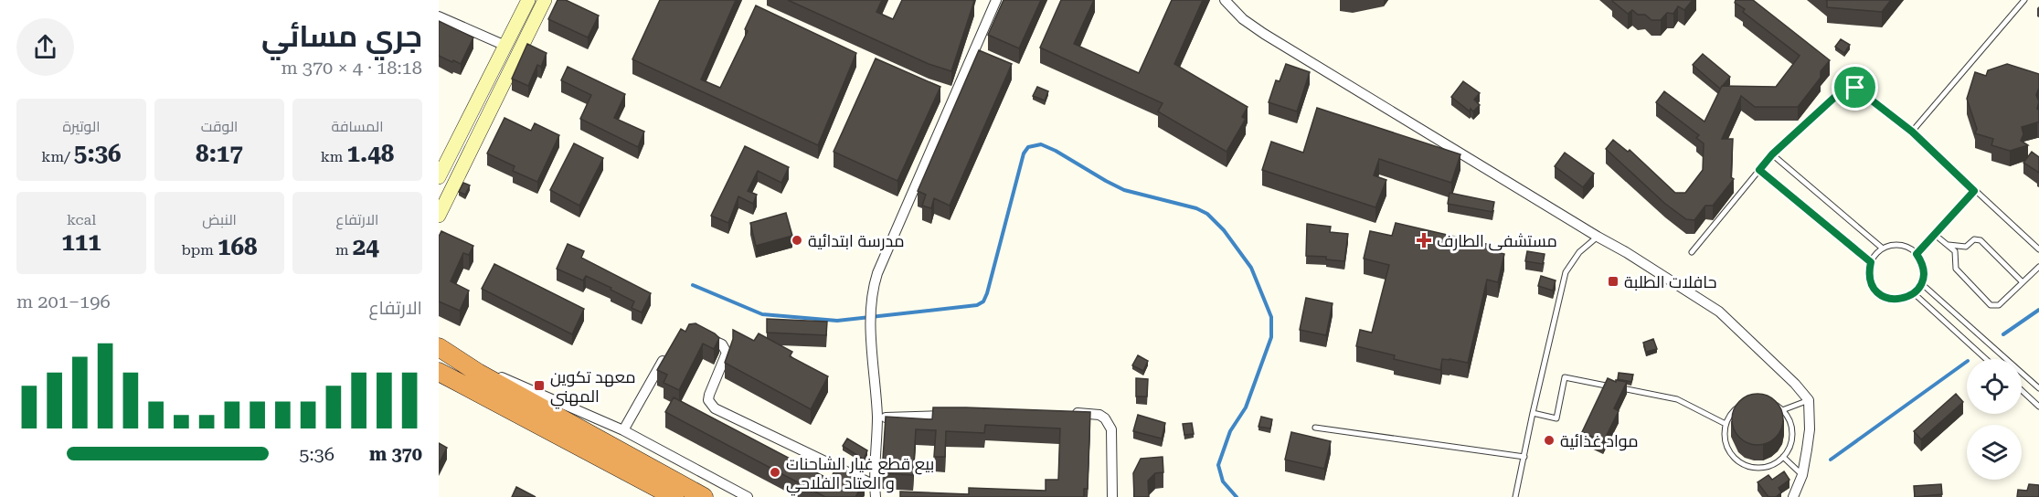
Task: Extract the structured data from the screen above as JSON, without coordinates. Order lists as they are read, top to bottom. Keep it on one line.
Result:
{"places":{"other":["مدرسة ابتدائية","مواد غذائية","بيع قطع غيار الشاحنات و العتاد الفلاحي"],"health":["مستشفى الطارف"],"transit":["حافلات الطلبة","معهد تكوين المهني"]},"page":{"heading":["جري مسائي","18:18 · 4 × 370 m"],"stats":[["المسافة","1.48 km"],["الوقت","8:17"],["الوتيرة","5:36 /km"],["الارتفاع","24 m"],["النبض","168 bpm"],["kcal","111"]],"chart":["الارتفاع","196–201 m"],"list":[{"name":"370 m","note":"5:36"}]}}
